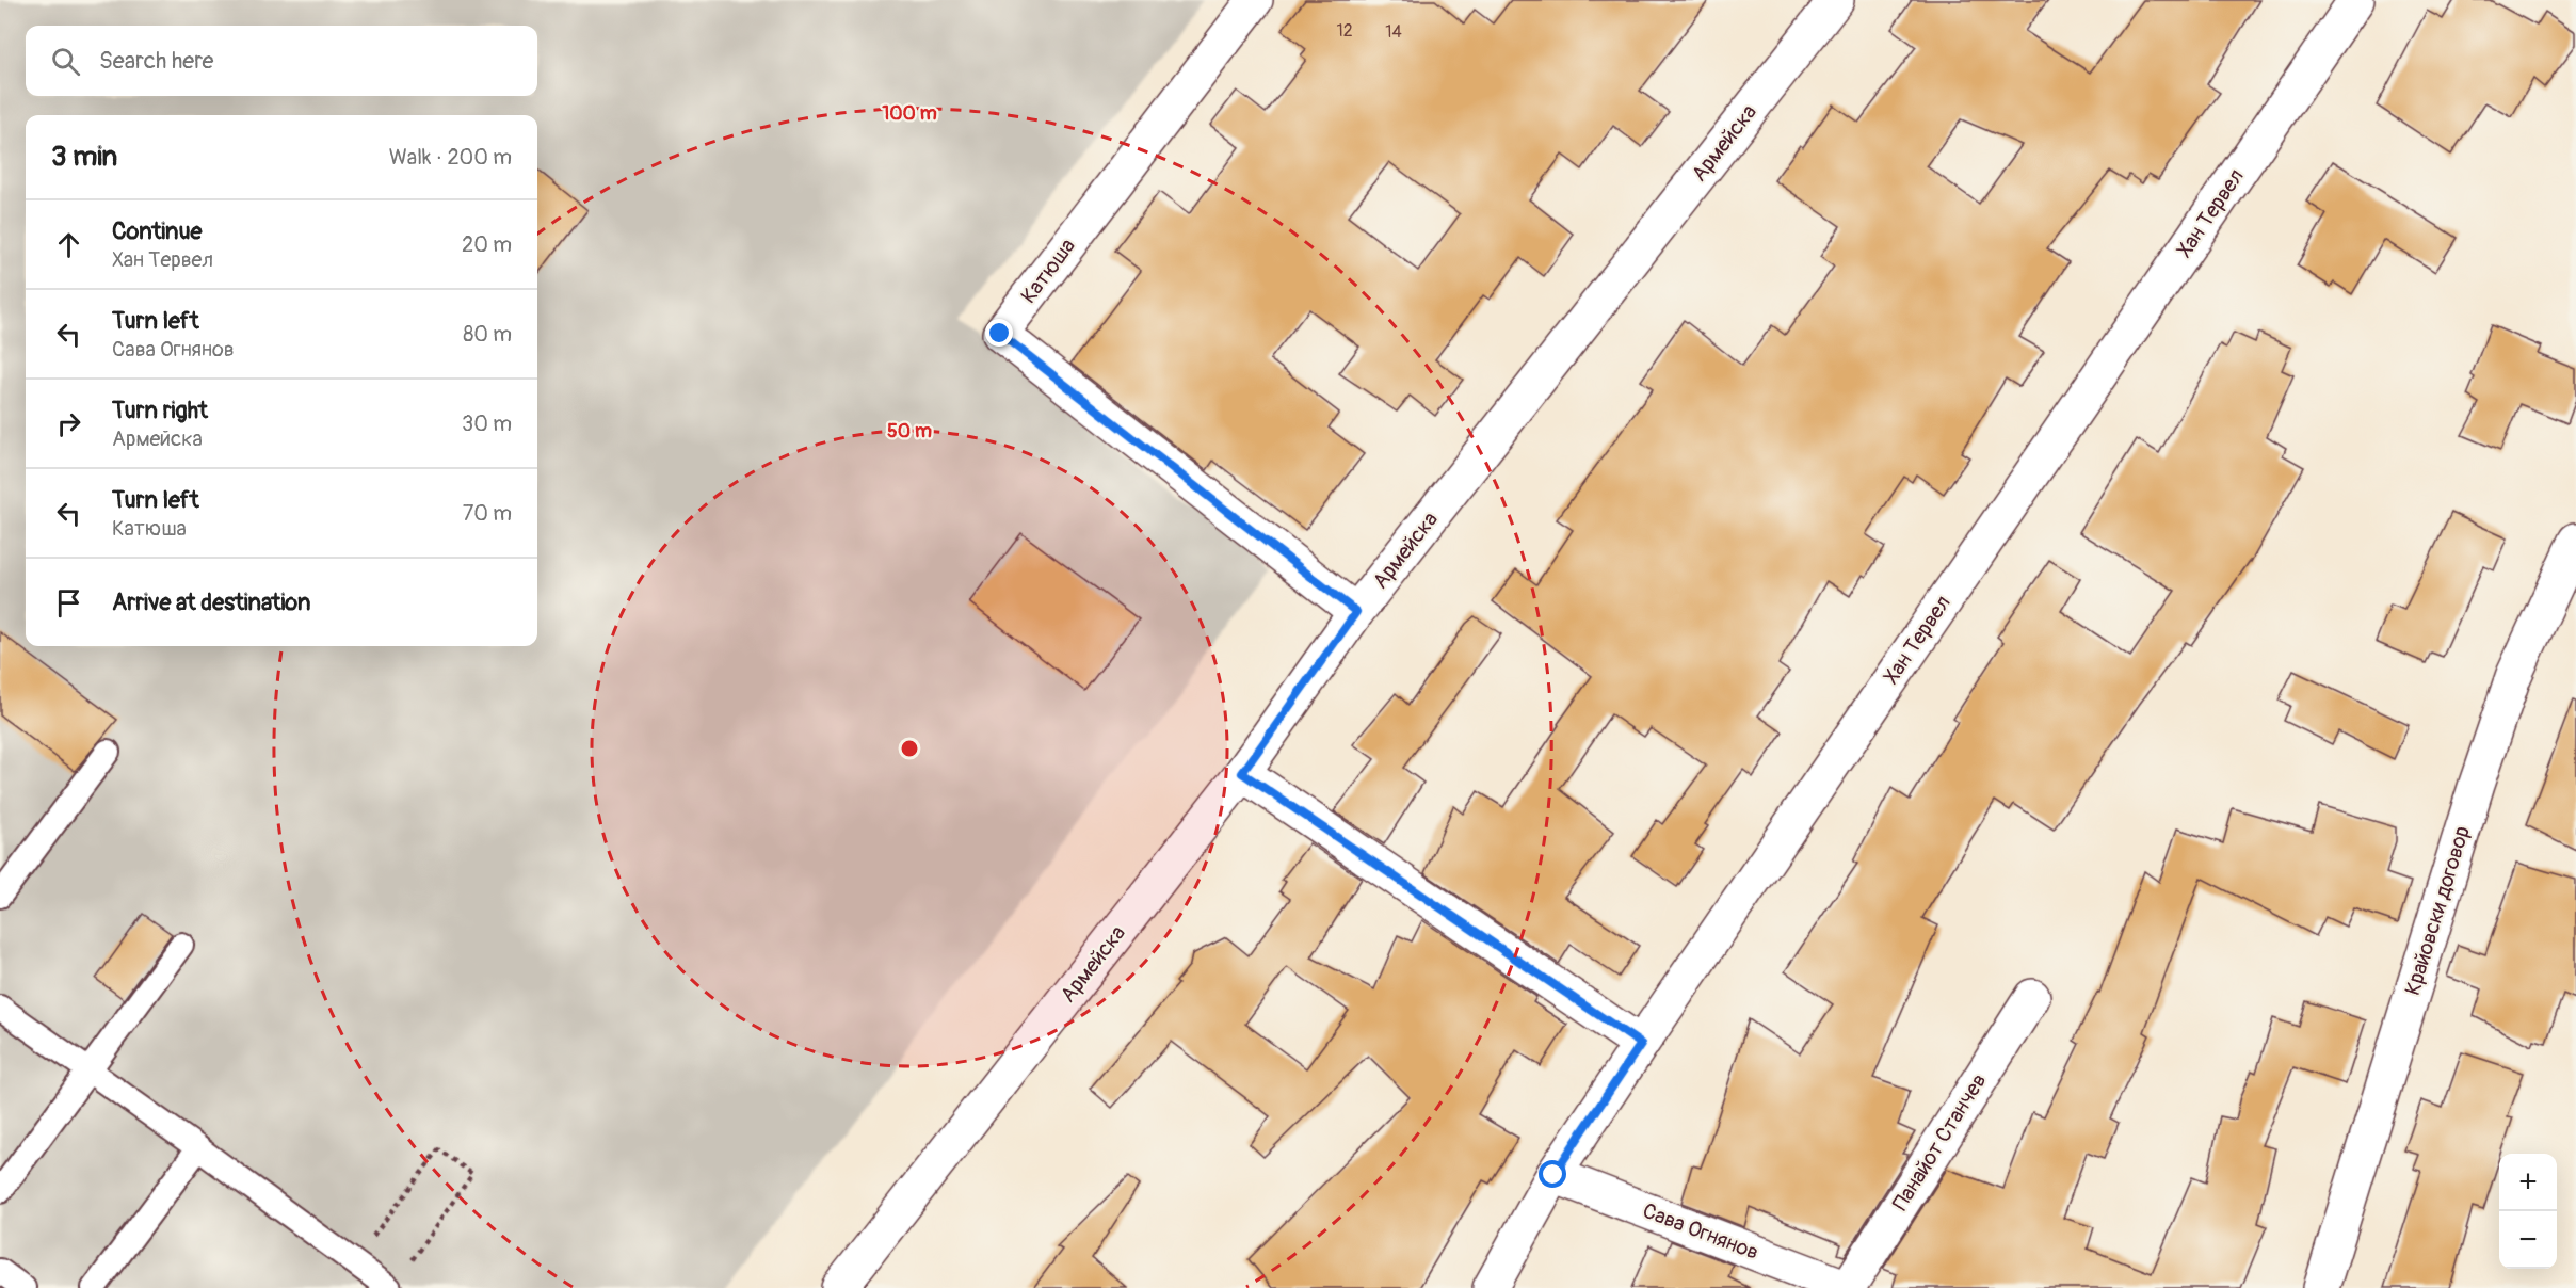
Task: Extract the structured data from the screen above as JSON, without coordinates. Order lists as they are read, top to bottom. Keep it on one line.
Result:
{"streets":{"street":["Армейска","Хан Тервел","Катюша","Крайовски договор","Панайот Станчев","Сава Огнянов"]},"crossings":[["Армейска","Катюша"],["Хан Тервел","Сава Огнянов"],["Панайот Станчев","Сава Огнянов"]],"house_numbers":["12","14"],"page":{"search":"Search here","heading":["3 min","Walk · 200 m"],"list":[["Continue","Хан Тервел","20 m"],["Turn left","Сава Огнянов","80 m"],["Turn right","Армейска","30 m"],["Turn left","Катюша","70 m"],"Arrive at destination"],"map_buttons":["+","−"]},"rings":["100 m","50 m"]}
